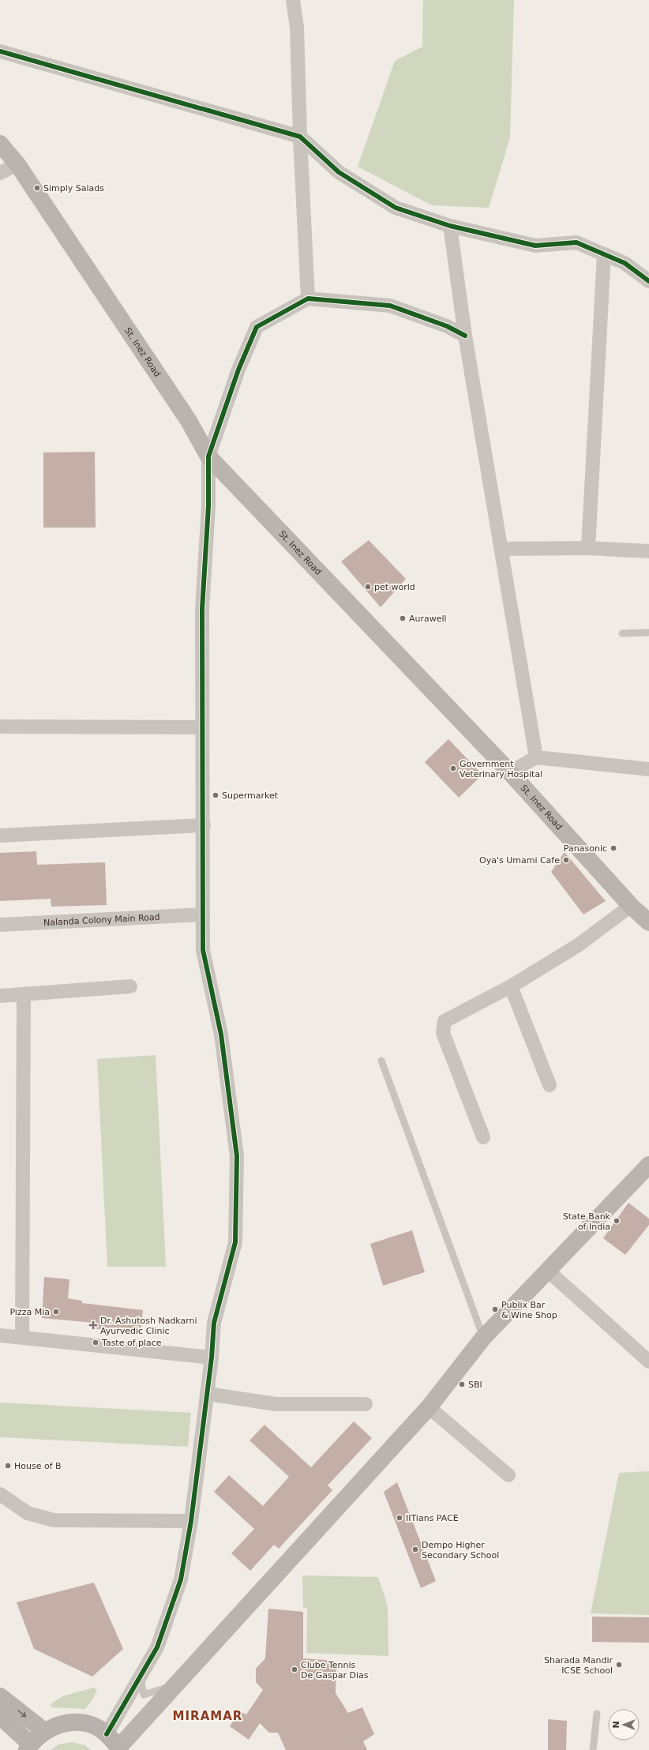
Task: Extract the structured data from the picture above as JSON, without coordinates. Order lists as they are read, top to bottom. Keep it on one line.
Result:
{"streets":{"main road":["St. Inez Road"],"street":["Nalanda Colony Main Road"]},"districts":["MIRAMAR"],"places":{"other":["Simply Salads","pet world","Aurawell","Government Veterinary Hospital","Supermarket","Panasonic","Oya's Umami Cafe","State Bank of India","Publix Bar & Wine Shop","Pizza Mia","Taste of place","SBI","House of B","IITians PACE","Dempo Higher Secondary School","Sharada Mandir ICSE School","Clube Tennis De Gaspar Dias"],"health":["Dr. Ashutosh Nadkarni Ayurvedic Clinic"]},"north":"left"}
